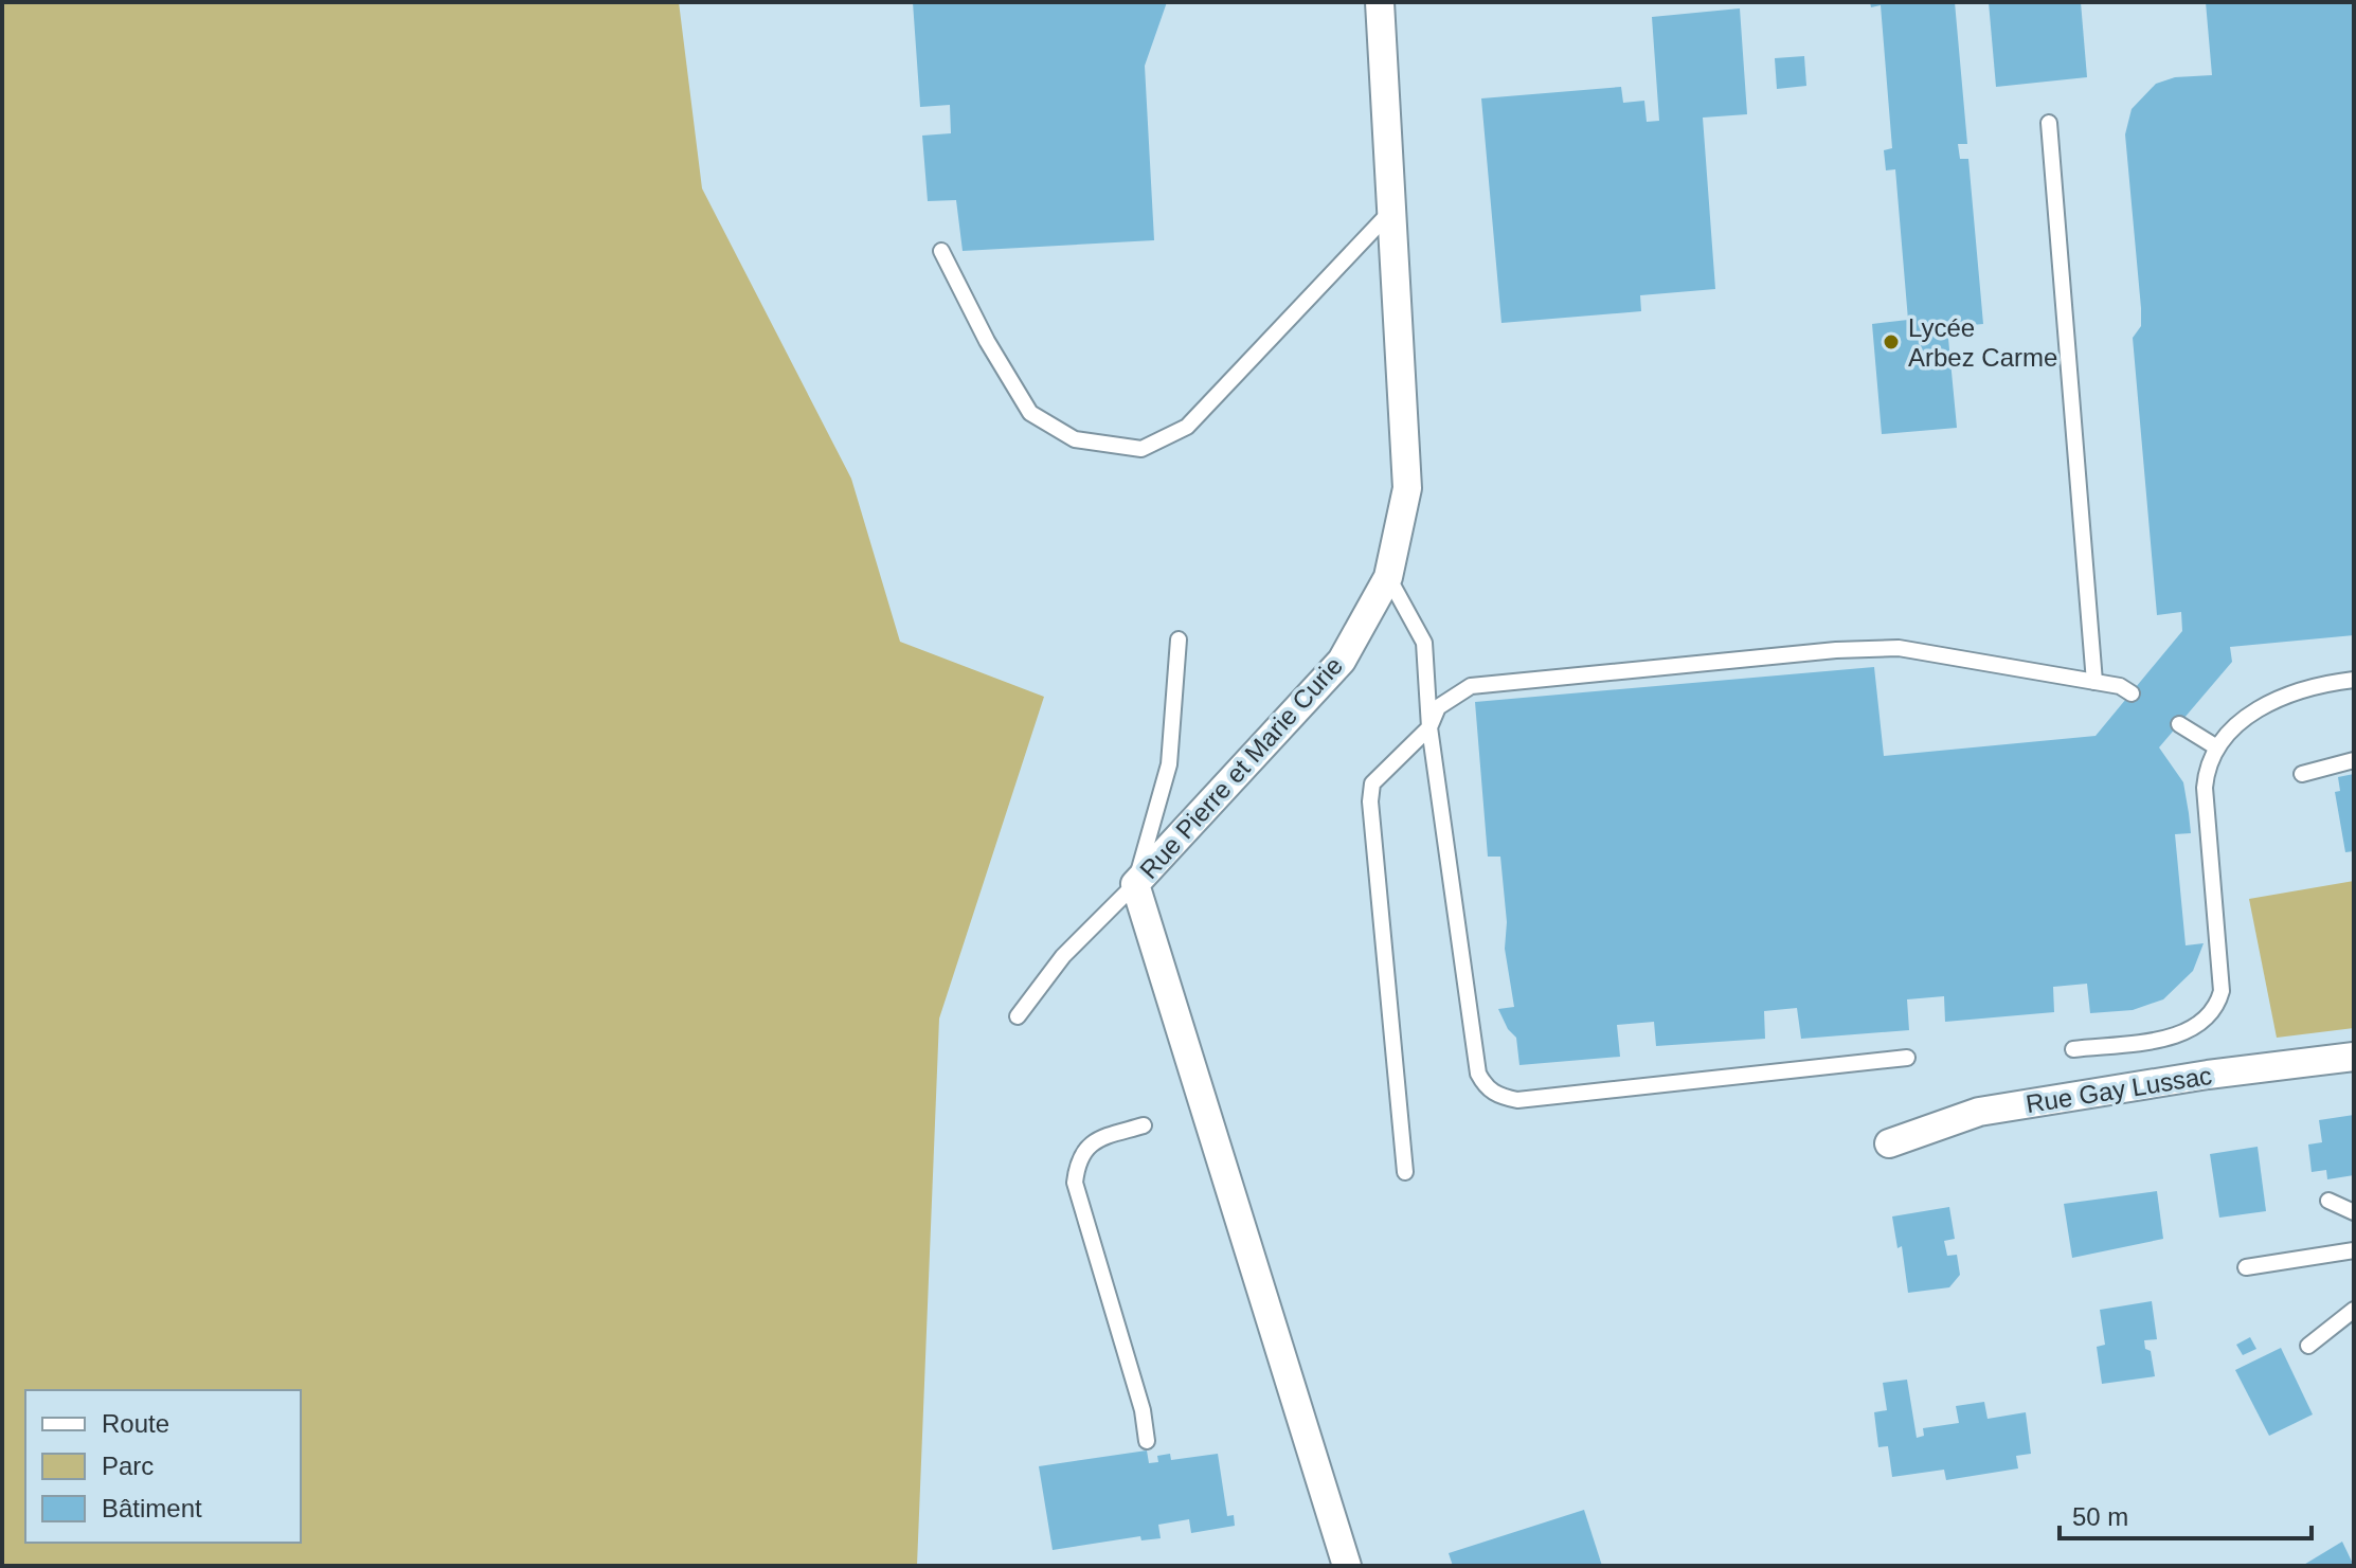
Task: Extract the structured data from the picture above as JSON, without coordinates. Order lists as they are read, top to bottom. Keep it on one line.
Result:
{"streets":{"street":["Rue Pierre et Marie Curie","Rue Gay Lussac"]},"places":["Lycée Arbez Carme"],"legend":["Route","Parc","Bâtiment"],"scale_bar":"50 m"}
